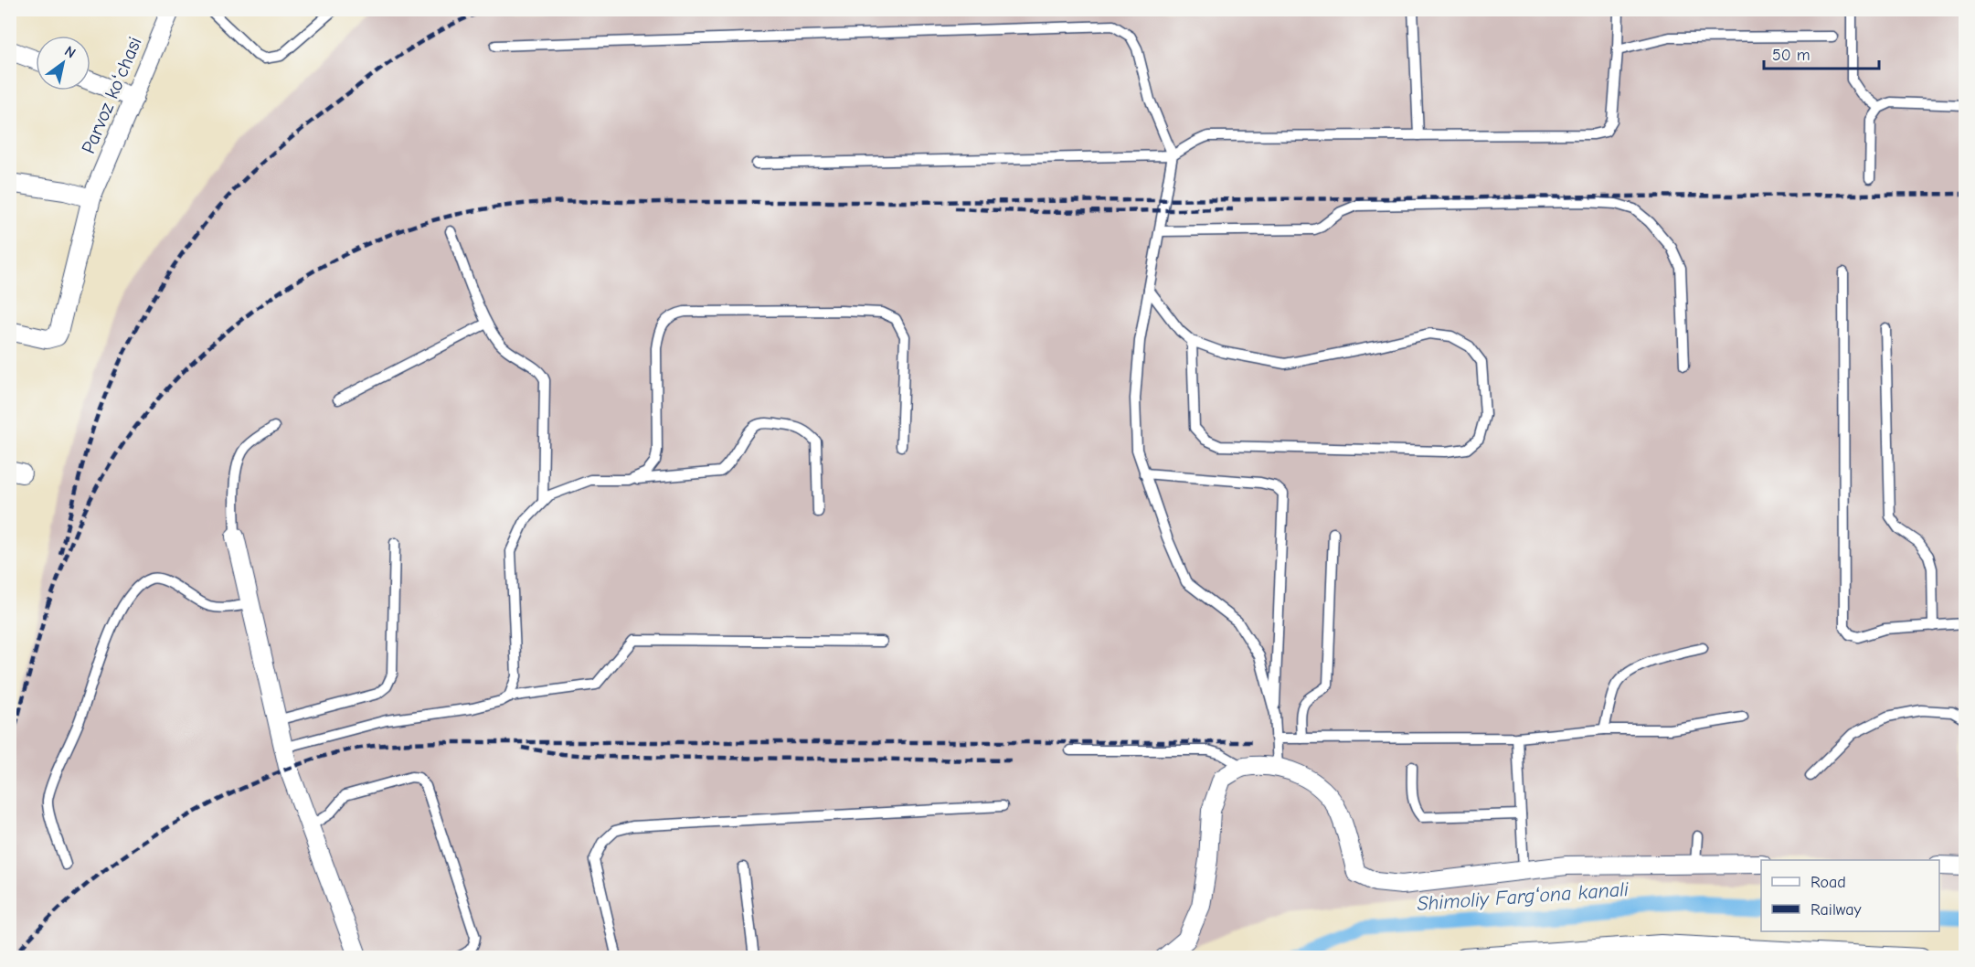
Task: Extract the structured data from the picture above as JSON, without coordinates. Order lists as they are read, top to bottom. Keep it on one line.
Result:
{"streets":{"street":["Parvoz koʻchasi"]},"water":["Shimoliy Fargʻona kanali"],"legend":["Road","Railway"],"scale_bar":"50 m","north":"top right"}
